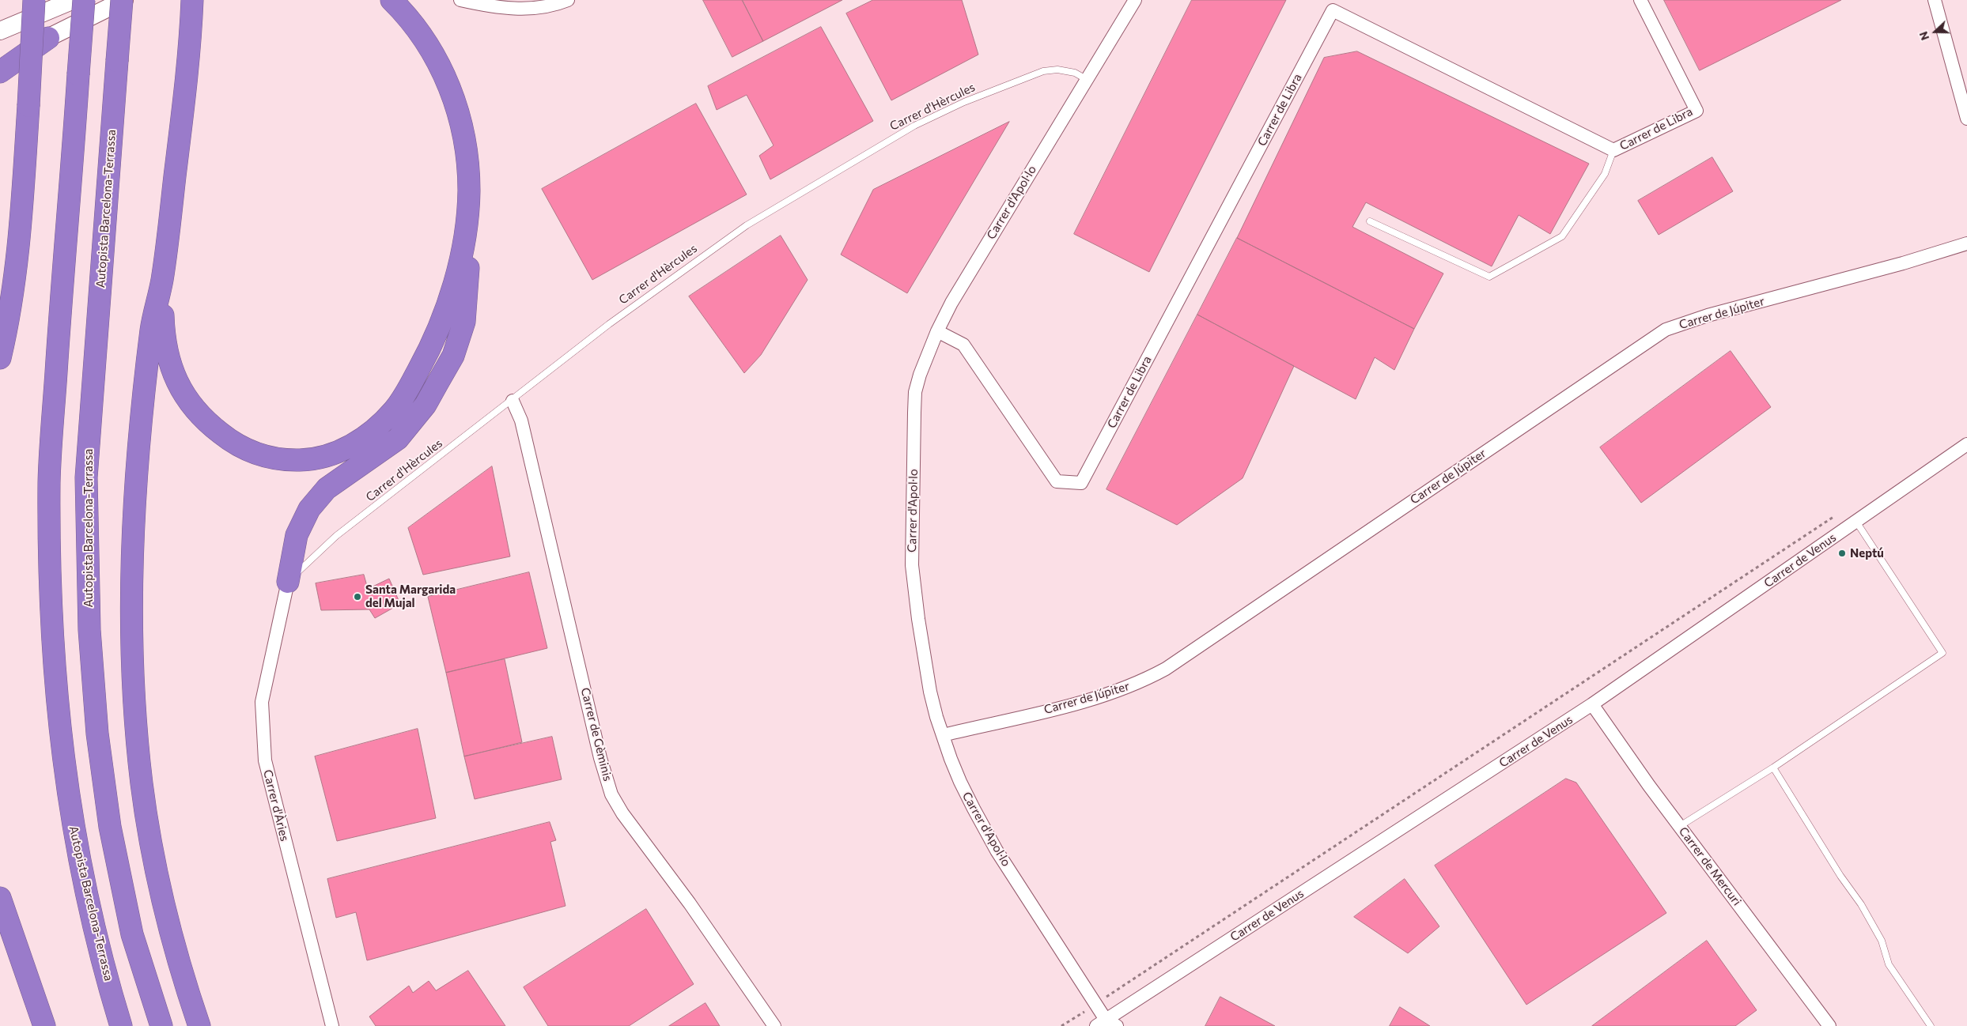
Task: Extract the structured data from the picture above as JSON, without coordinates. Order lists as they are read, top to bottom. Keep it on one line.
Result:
{"streets":{"highway":["Autopista Barcelona-Terrassa"],"street":["Carrer de Libra","Carrer d'Apol·lo","Carrer de Júpiter","Carrer de Venus","Carrer de Gèminis","Carrer d'Àries","Carrer de Mercuri"],"lane":["Carrer d'Hèrcules"]},"crossings":[["Carrer d'Hèrcules","Carrer d'Apol·lo"],["Carrer d'Hèrcules","Carrer de Gèminis"],["Carrer d'Hèrcules","Carrer d'Àries"],["Carrer de Libra","Carrer d'Apol·lo"],["Carrer d'Apol·lo","Carrer de Júpiter"],["Carrer d'Apol·lo","Carrer de Venus"],["Carrer de Venus","Carrer de Mercuri"]],"places":["Neptú","Santa Margarida del Mujal"],"north":"left"}
